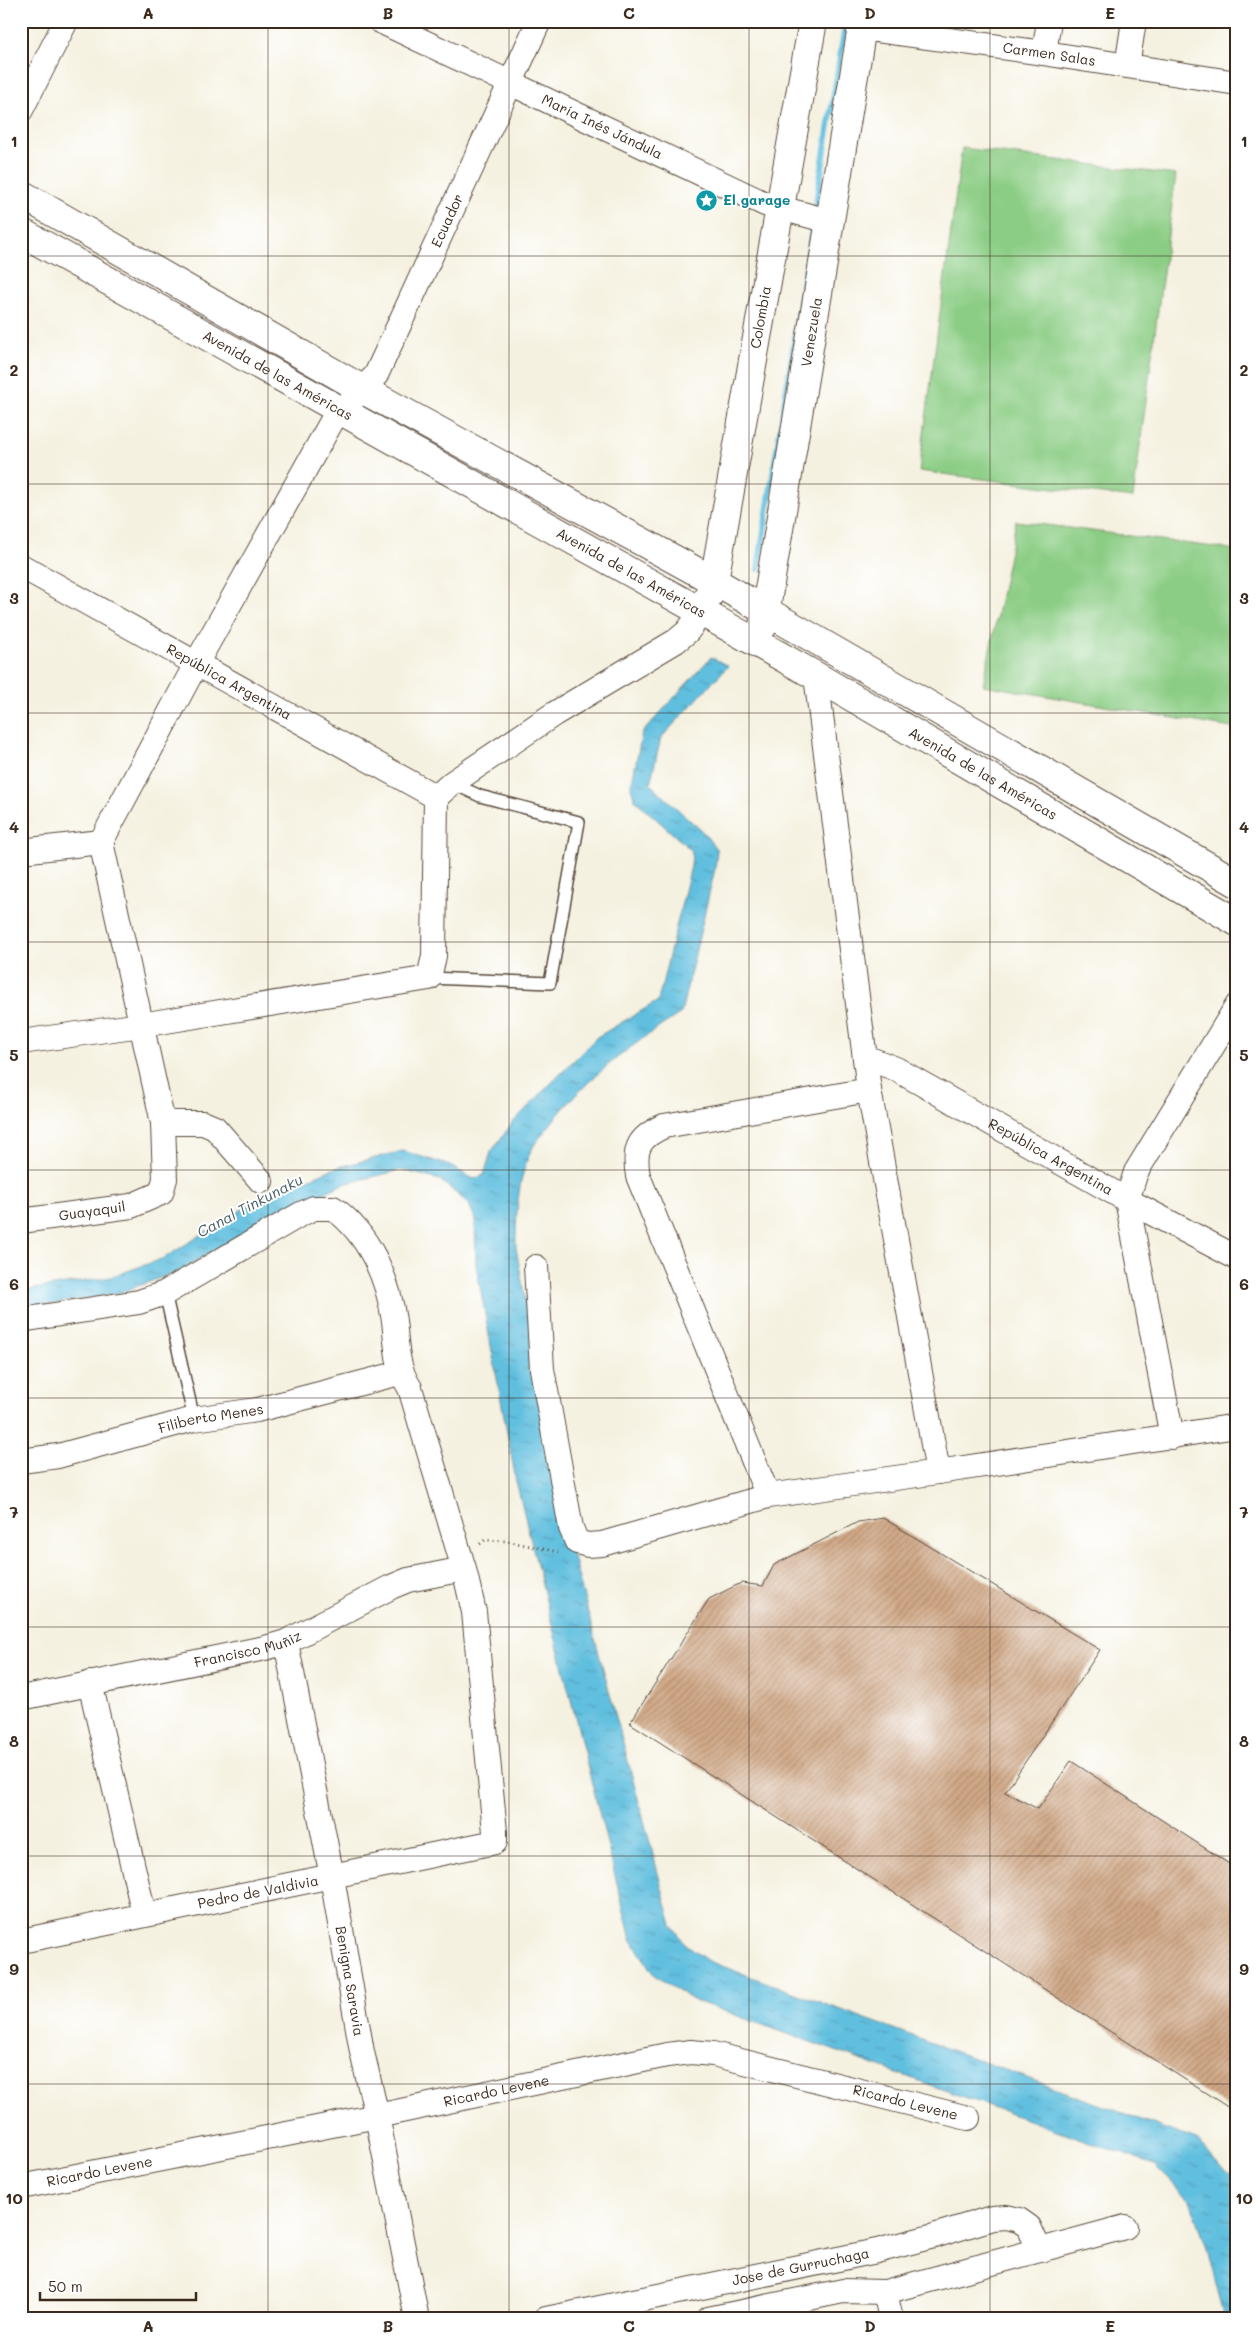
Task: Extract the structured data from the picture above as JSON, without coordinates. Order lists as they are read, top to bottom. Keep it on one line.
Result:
{"streets":{"main road":["Colombia","Venezuela","Avenida de las Américas"],"street":["Carmen Salas","María Inés Jándula","Ecuador","República Argentina","Guayaquil","Filiberto Menes","Francisco Muñiz","Pedro de Valdivia","Benigna Saravia","Ricardo Levene","Jose de Gurruchaga"]},"crossings":[["Carmen Salas","Venezuela"],["María Inés Jándula","Ecuador"],["María Inés Jándula","Colombia"],["María Inés Jándula","Venezuela"],["Ecuador","Avenida de las Américas"],["Ecuador","República Argentina"],["Colombia","Avenida de las Américas"],["Venezuela","Avenida de las Américas"],["Francisco Muñiz","Pedro de Valdivia"],["Francisco Muñiz","Benigna Saravia"],["Pedro de Valdivia","Benigna Saravia"],["Benigna Saravia","Ricardo Levene"]],"water":["Canal Tinkunaku"],"places":{"place":["El garage"]},"scale_bar":"50 m","grid":{"columns":["A","B","C","D","E"],"rows":["1","2","3","4","5","6","7","8","9","10"]}}
